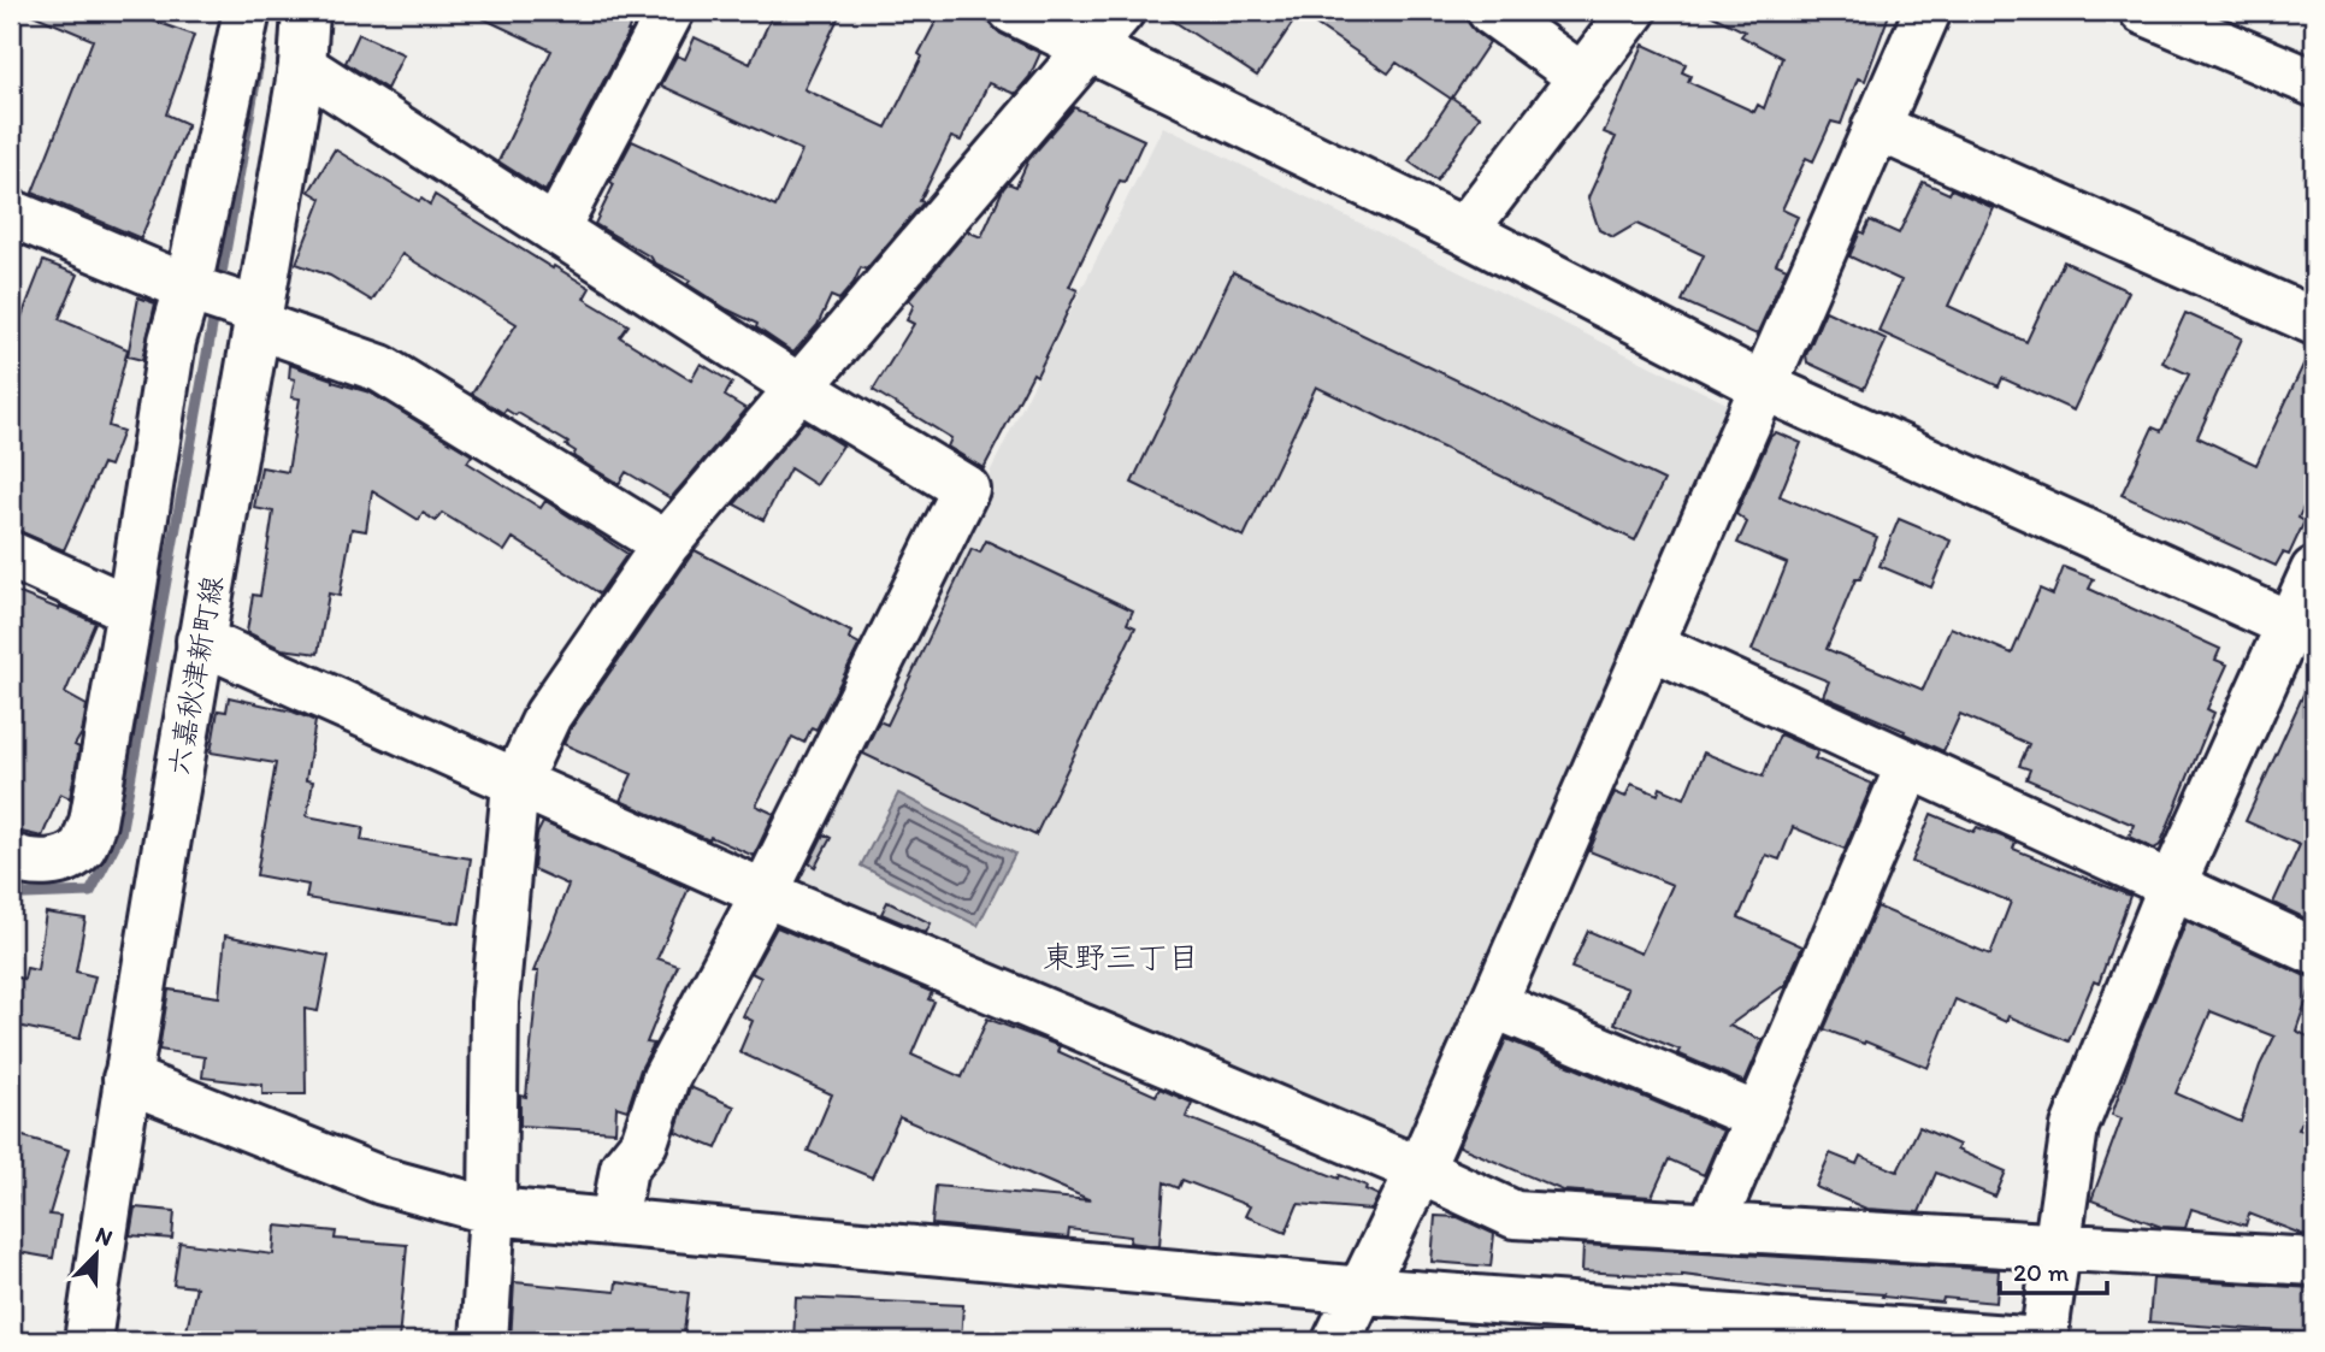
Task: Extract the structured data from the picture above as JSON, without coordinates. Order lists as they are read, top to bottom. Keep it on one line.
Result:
{"streets":{"street":["六嘉秋津新町線"]},"districts":["東野三丁目"],"scale_bar":"20 m","north":"top right"}
